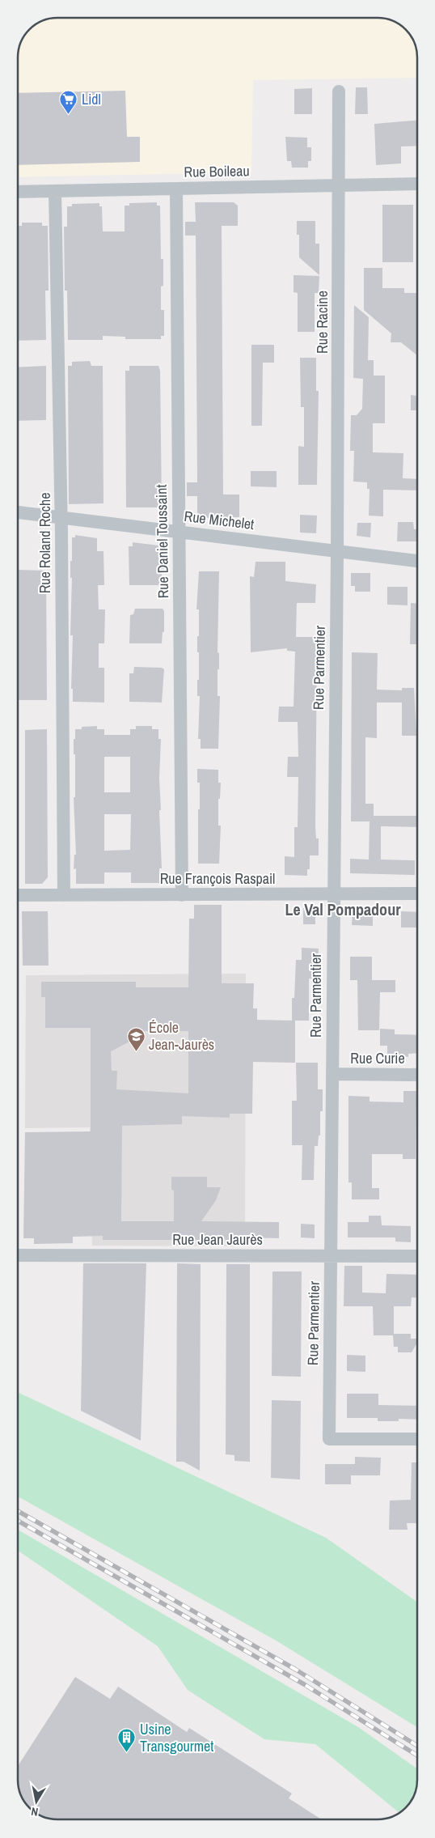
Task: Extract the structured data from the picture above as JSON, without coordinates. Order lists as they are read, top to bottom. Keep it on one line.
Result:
{"streets":{"street":["Rue Boileau","Rue Racine","Rue Michelet","Rue Daniel Toussaint","Rue Roland Roche","Rue Parmentier","Rue François Raspail","Rue Curie","Rue Jean Jaurès"]},"crossings":[["Rue Boileau","Rue Racine"],["Rue Boileau","Rue Daniel Toussaint"],["Rue Boileau","Rue Roland Roche"],["Rue Racine","Rue Michelet"],["Rue Racine","Rue Parmentier"],["Rue Michelet","Rue Daniel Toussaint"],["Rue Michelet","Rue Roland Roche"],["Rue Michelet","Rue Parmentier"],["Rue Daniel Toussaint","Rue François Raspail"],["Rue Roland Roche","Rue François Raspail"],["Rue Parmentier","Rue François Raspail"],["Rue Parmentier","Rue Curie"],["Rue Parmentier","Rue Jean Jaurès"]],"districts":["Le Val Pompadour"],"places":{"supermarket":["Lidl"],"school or university":["École Jean-Jaurès"],"building":["Usine Transgourmet"]},"north":"bottom"}
